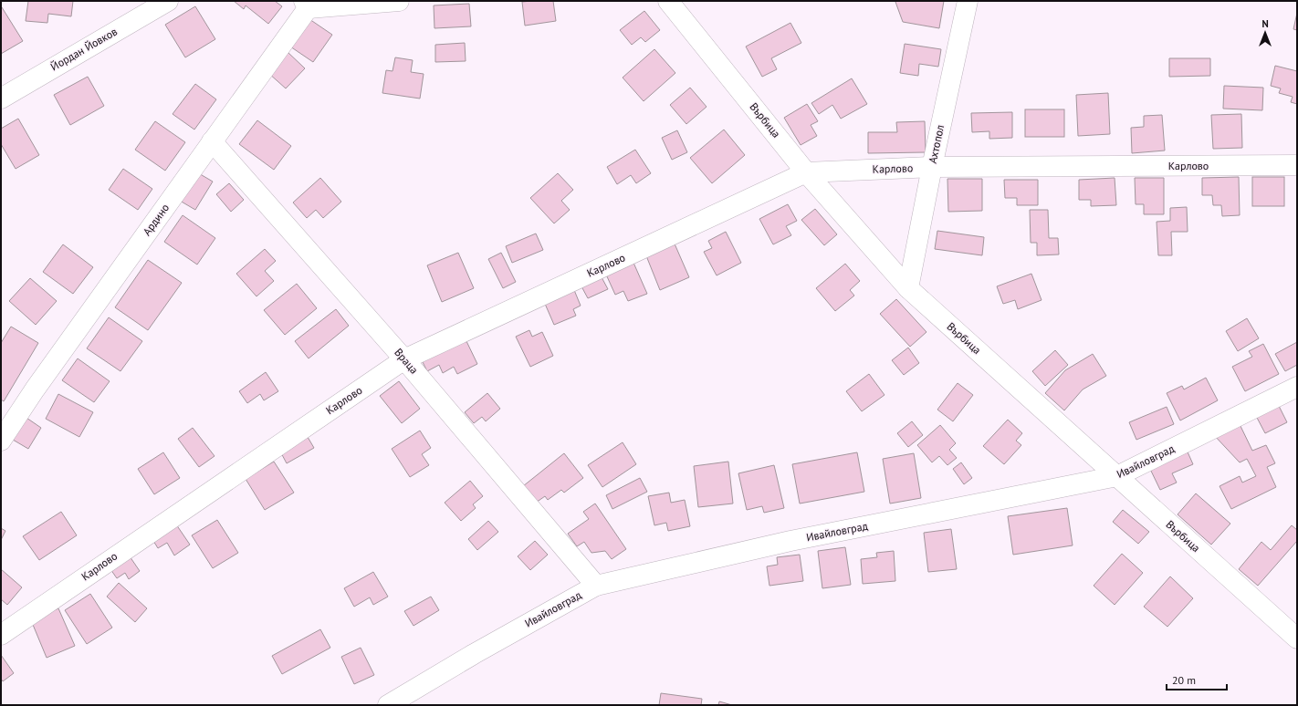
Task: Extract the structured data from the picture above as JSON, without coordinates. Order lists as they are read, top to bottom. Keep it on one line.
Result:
{"streets":{"street":["Йордан Йовков","Върбица","Ахтопол","Карлово","Ардино","Враца","Ивайловград"]},"crossings":[["Върбица","Ахтопол"],["Върбица","Карлово"],["Върбица","Ивайловград"],["Ахтопол","Карлово"],["Карлово","Враца"],["Ардино","Враца"],["Враца","Ивайловград"]],"scale_bar":"20 m","north":"top"}
